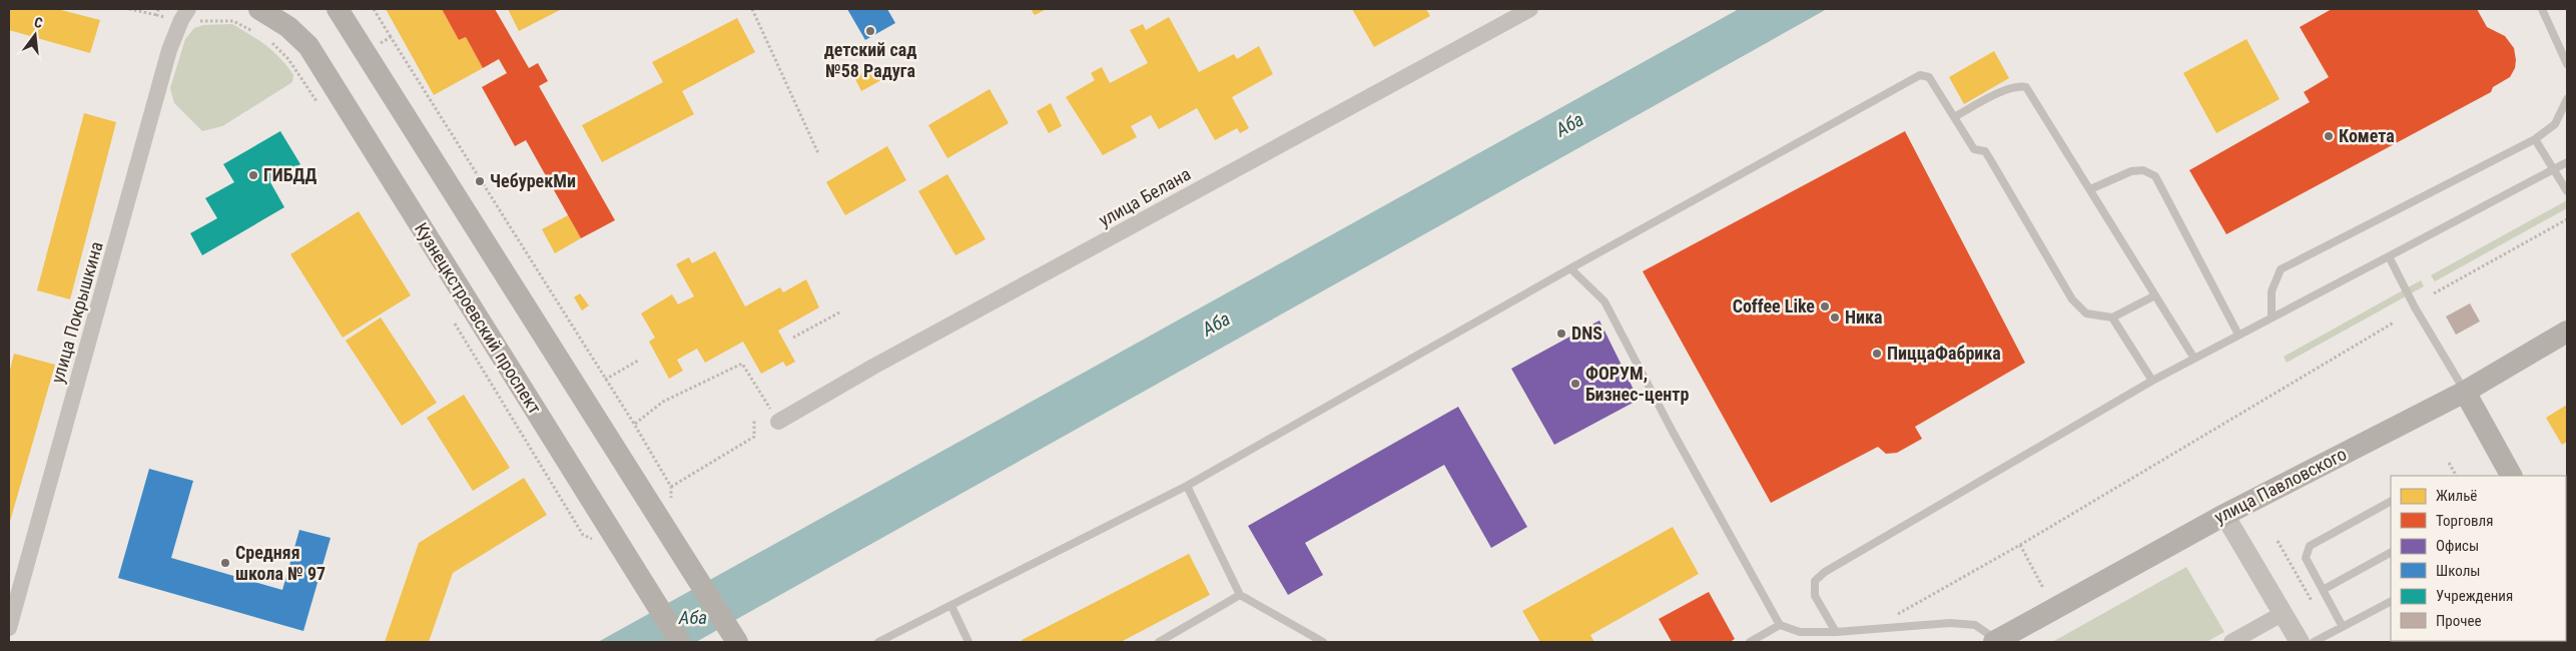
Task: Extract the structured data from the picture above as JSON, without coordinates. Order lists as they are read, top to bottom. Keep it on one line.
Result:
{"streets":{"main road":["Кузнецкстроевский проспект","улица Павловского"],"street":["улица Белана","улица Покрышкина"]},"water":["Аба"],"places":["детский сад №58 Радуга","Комета","ГИБДД","ЧебурекМи","Coffee Like","Ника","DNS","ПиццаФабрика","ФОРУМ, Бизнес-центр","Средняя школа № 97"],"legend":["Жильё","Торговля","Офисы","Школы","Учреждения","Прочее"],"north":"top"}
